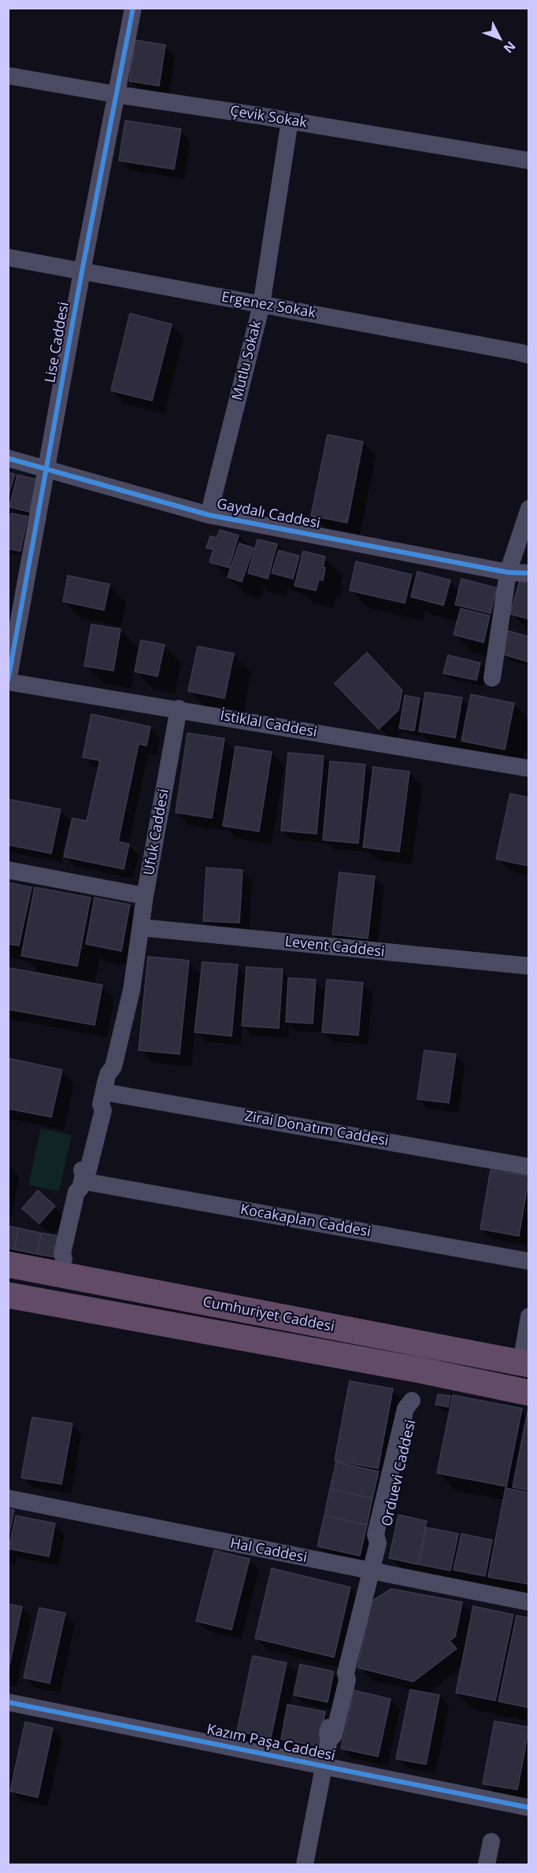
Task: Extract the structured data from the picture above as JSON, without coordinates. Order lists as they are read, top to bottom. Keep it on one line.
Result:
{"streets":{"highway":["Cumhuriyet Caddesi"],"street":["Çevik Sokak","Ergenez Sokak","Lise Caddesi","Mutlu Sokak","Gaydalı Caddesi","İstiklal Caddesi","Ufuk Caddesi","Levent Caddesi","Zirai Donatım Caddesi","Kocakaplan Caddesi","Orduevi Caddesi","Hal Caddesi","Kazım Paşa Caddesi"]},"crossings":[["Çevik Sokak","Lise Caddesi"],["Çevik Sokak","Mutlu Sokak"],["Ergenez Sokak","Lise Caddesi"],["Ergenez Sokak","Mutlu Sokak"],["Lise Caddesi","Gaydalı Caddesi"],["Lise Caddesi","İstiklal Caddesi"],["Mutlu Sokak","Gaydalı Caddesi"],["İstiklal Caddesi","Ufuk Caddesi"],["Ufuk Caddesi","Levent Caddesi"],["Ufuk Caddesi","Zirai Donatım Caddesi"],["Ufuk Caddesi","Kocakaplan Caddesi"],["Ufuk Caddesi","Cumhuriyet Caddesi"],["Cumhuriyet Caddesi","Orduevi Caddesi"],["Orduevi Caddesi","Hal Caddesi"],["Orduevi Caddesi","Kazım Paşa Caddesi"]],"north":"bottom right"}
